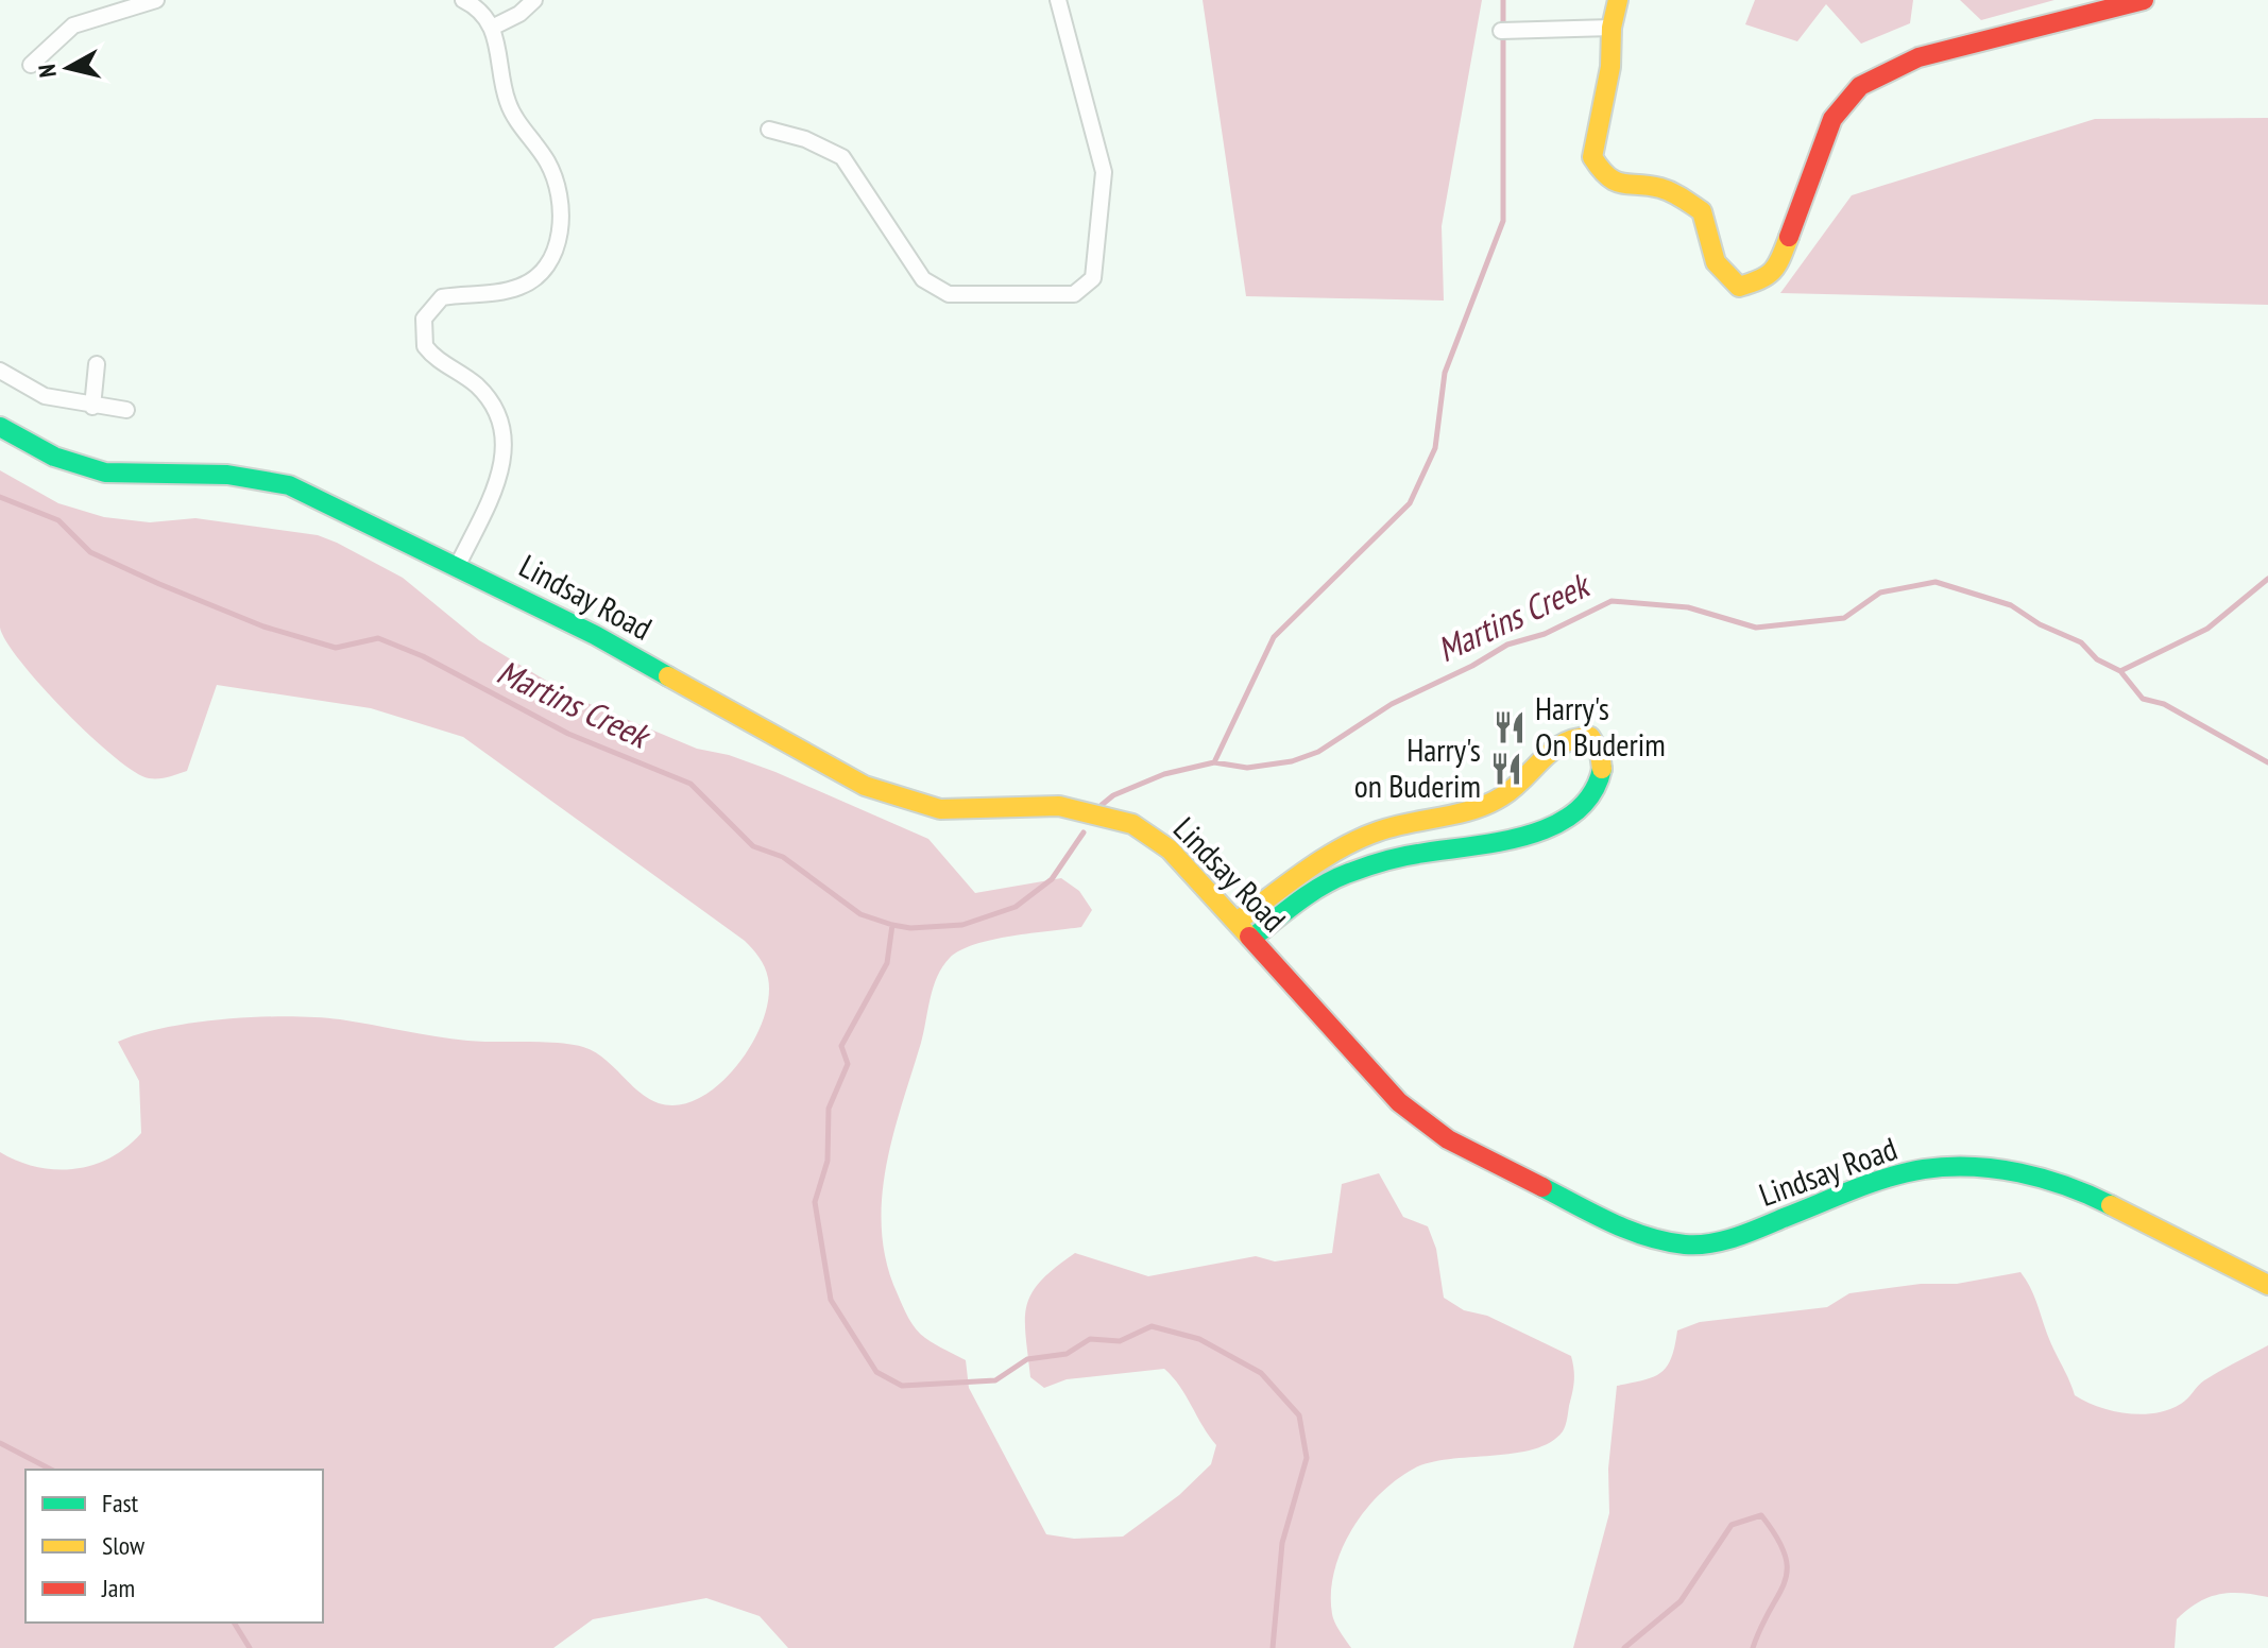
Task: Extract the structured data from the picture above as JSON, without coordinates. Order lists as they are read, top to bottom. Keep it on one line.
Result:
{"streets":{"street":["Lindsay Road"]},"water":["Martins Creek"],"places":{"restaurant":["Harry's On Buderim","Harry's on Buderim"]},"legend":["Fast","Slow","Jam"],"north":"left"}
